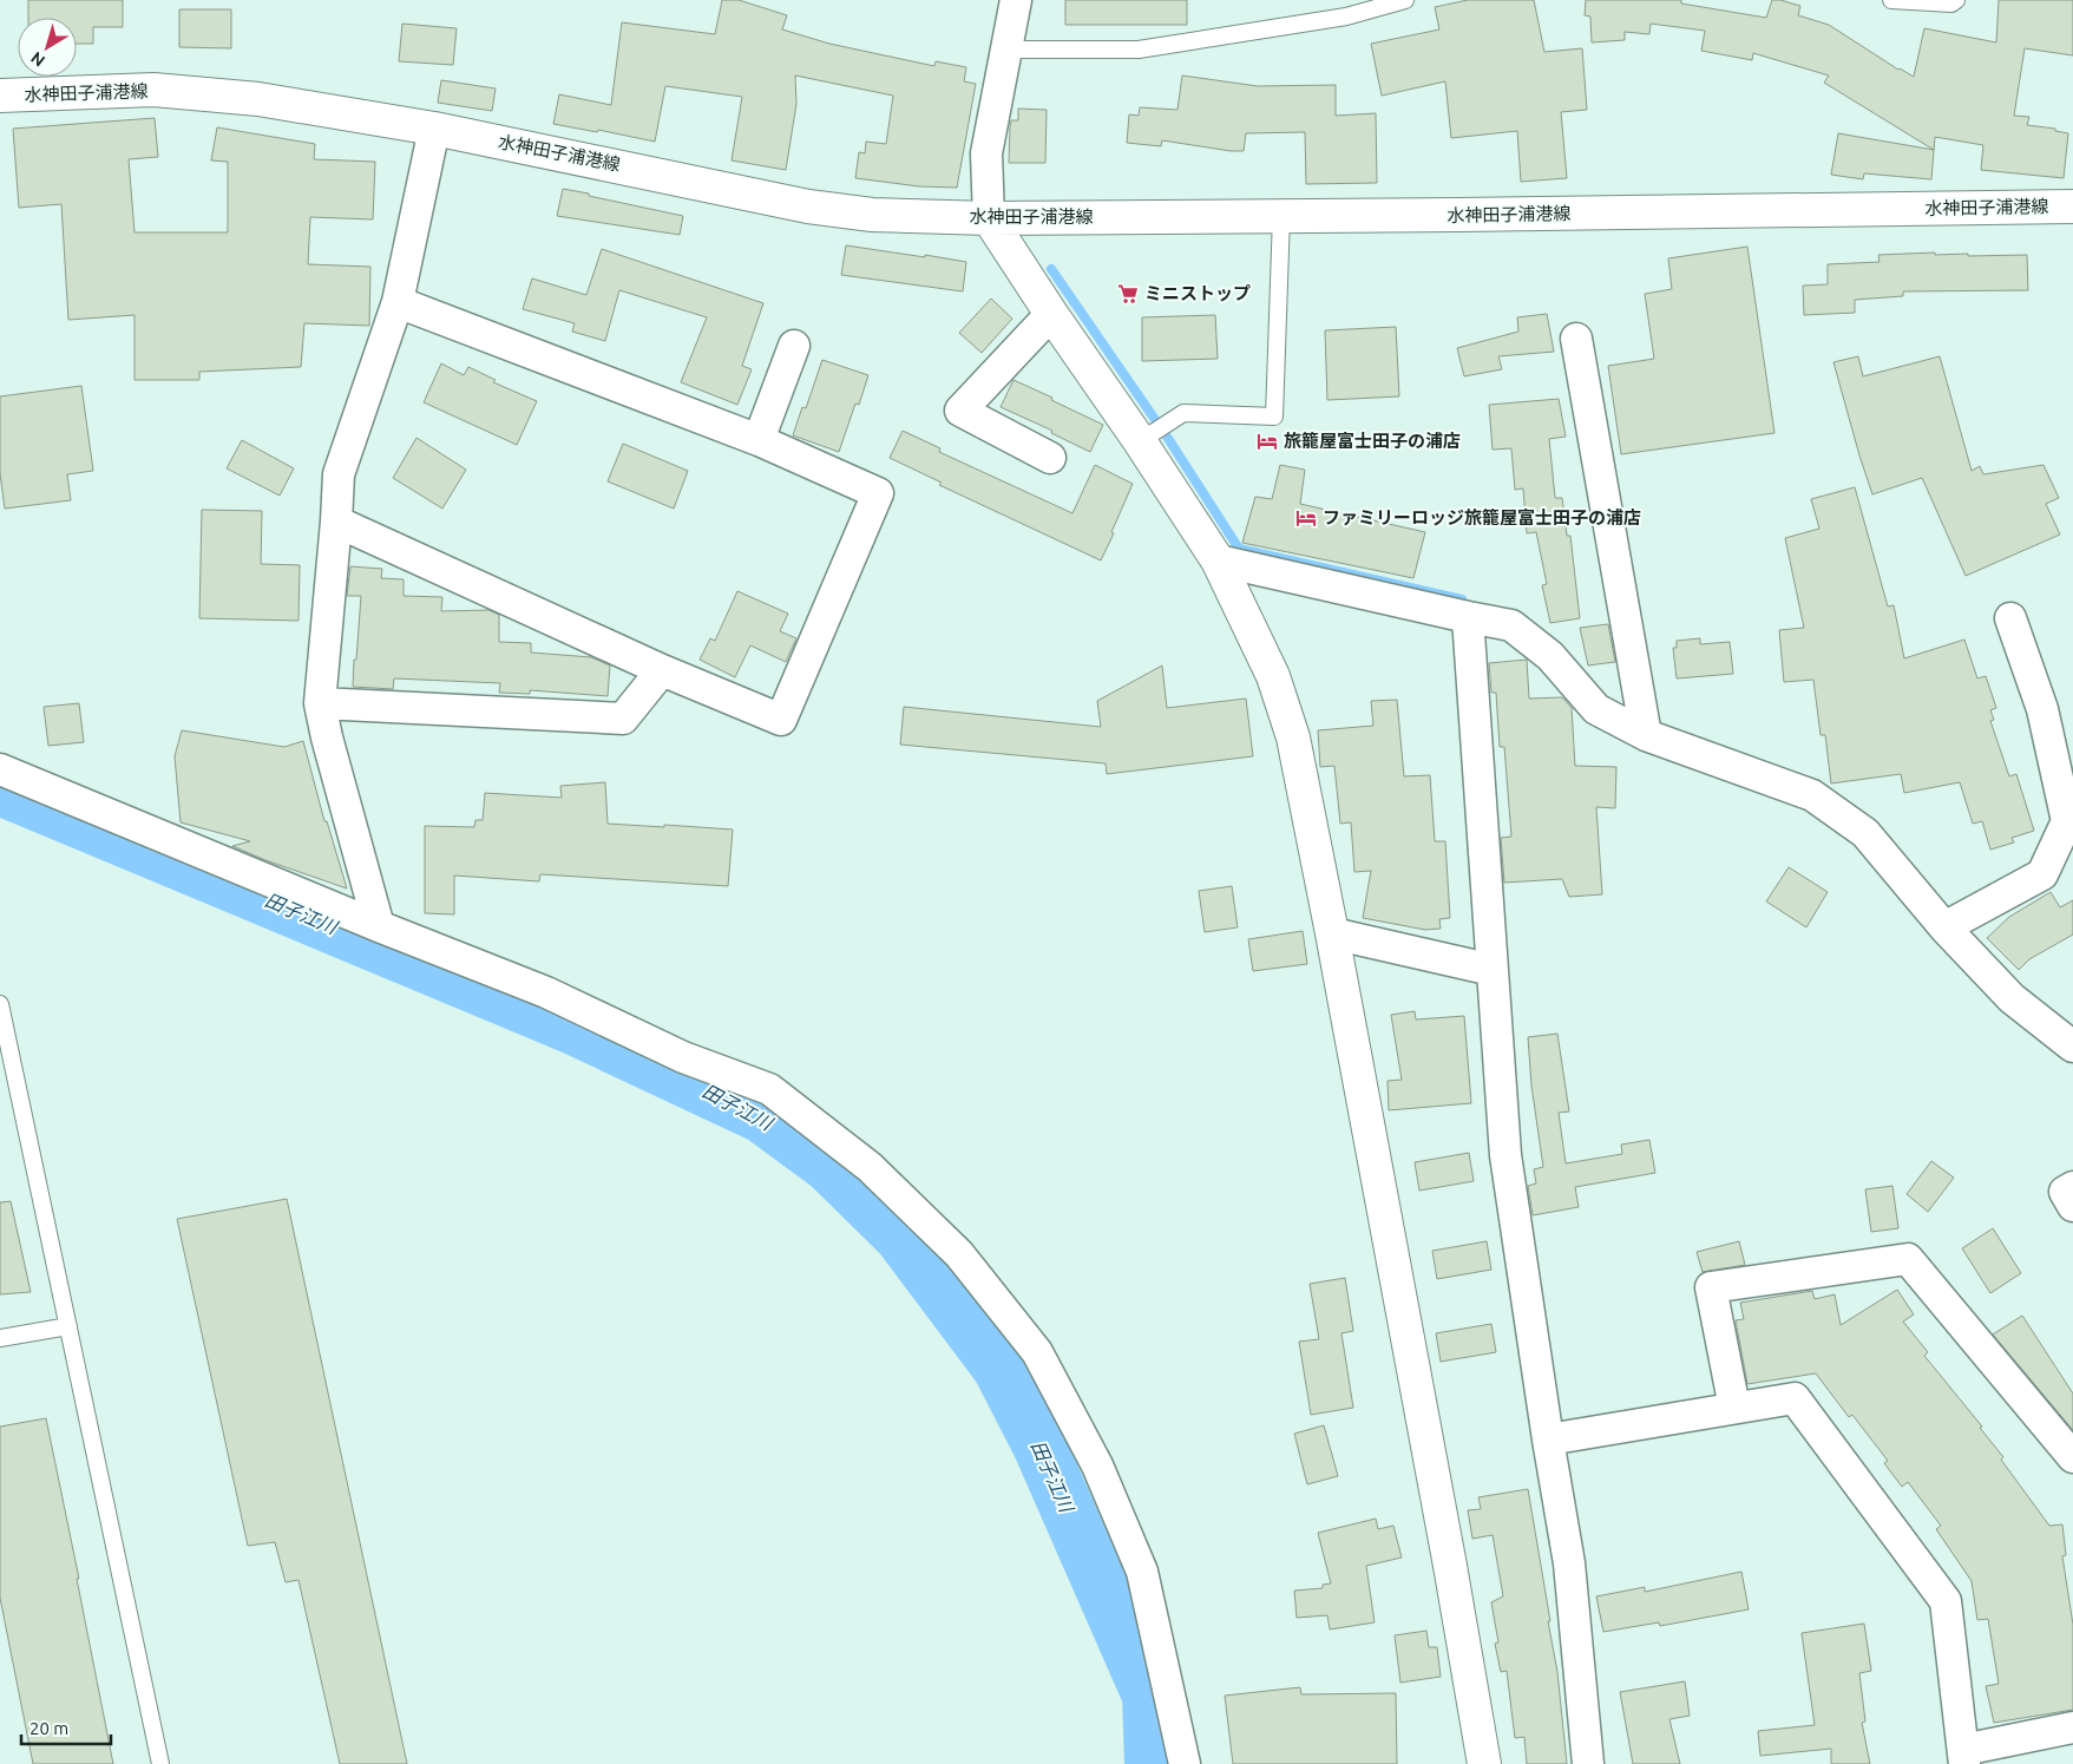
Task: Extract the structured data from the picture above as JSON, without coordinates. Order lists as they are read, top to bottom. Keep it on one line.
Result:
{"streets":{"main road":["水神田子浦港線"]},"water":["田子江川"],"places":{"supermarket":["ミニストップ"],"hotel":["旅籠屋富士田子の浦店","ファミリーロッジ旅籠屋富士田子の浦店"]},"scale_bar":"20 m","north":"bottom left"}
